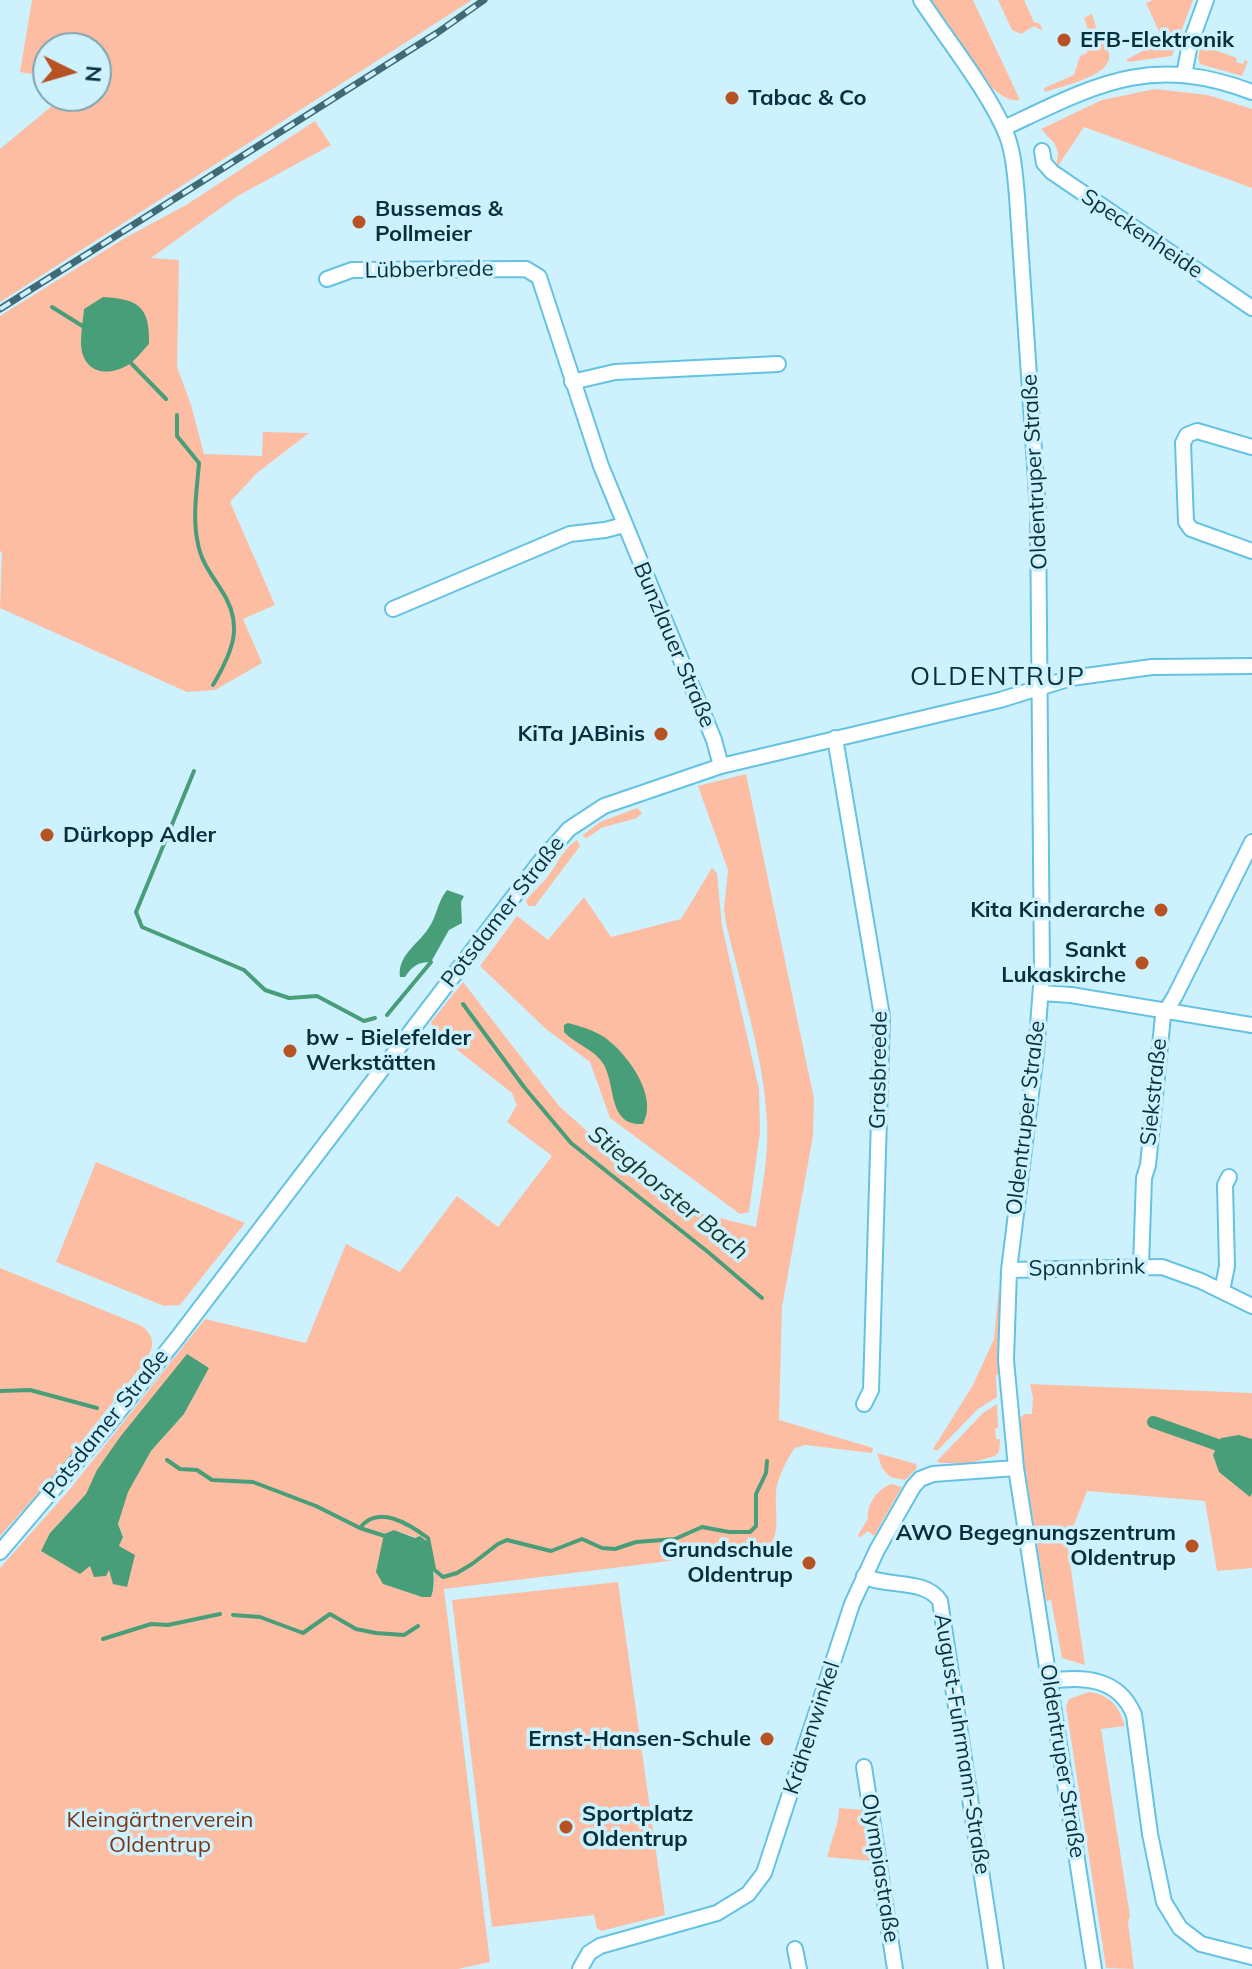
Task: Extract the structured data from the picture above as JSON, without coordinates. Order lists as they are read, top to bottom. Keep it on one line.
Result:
{"streets":{"street":["Speckenheide","Lübberbrede","Oldentruper Straße","Bunzlauer Straße","Potsdamer Straße","Grasbreede","Siekstraße","Spannbrink","Krähenwinkel","August-Fuhrmann-Straße","Olympiastraße"]},"crossings":[["Lübberbrede","Bunzlauer Straße"],["Oldentruper Straße","Potsdamer Straße"],["Oldentruper Straße","Spannbrink"],["Oldentruper Straße","Krähenwinkel"],["Bunzlauer Straße","Potsdamer Straße"],["Potsdamer Straße","Grasbreede"],["Siekstraße","Spannbrink"],["Krähenwinkel","August-Fuhrmann-Straße"]],"districts":["OLDENTRUP"],"water":["Stieghorster Bach"],"parks":["Kleingärtnerverein Oldentrup"],"places":["EFB-Elektronik","Tabac & Co","Bussemas & Pollmeier","KiTa JABinis","Dürkopp Adler","Kita Kinderarche","Sankt Lukaskirche","bw - Bielefelder Werkstätten","AWO Begegnungszentrum Oldentrup","Grundschule Oldentrup","Ernst-Hansen-Schule","Sportplatz Oldentrup"],"north":"right"}
